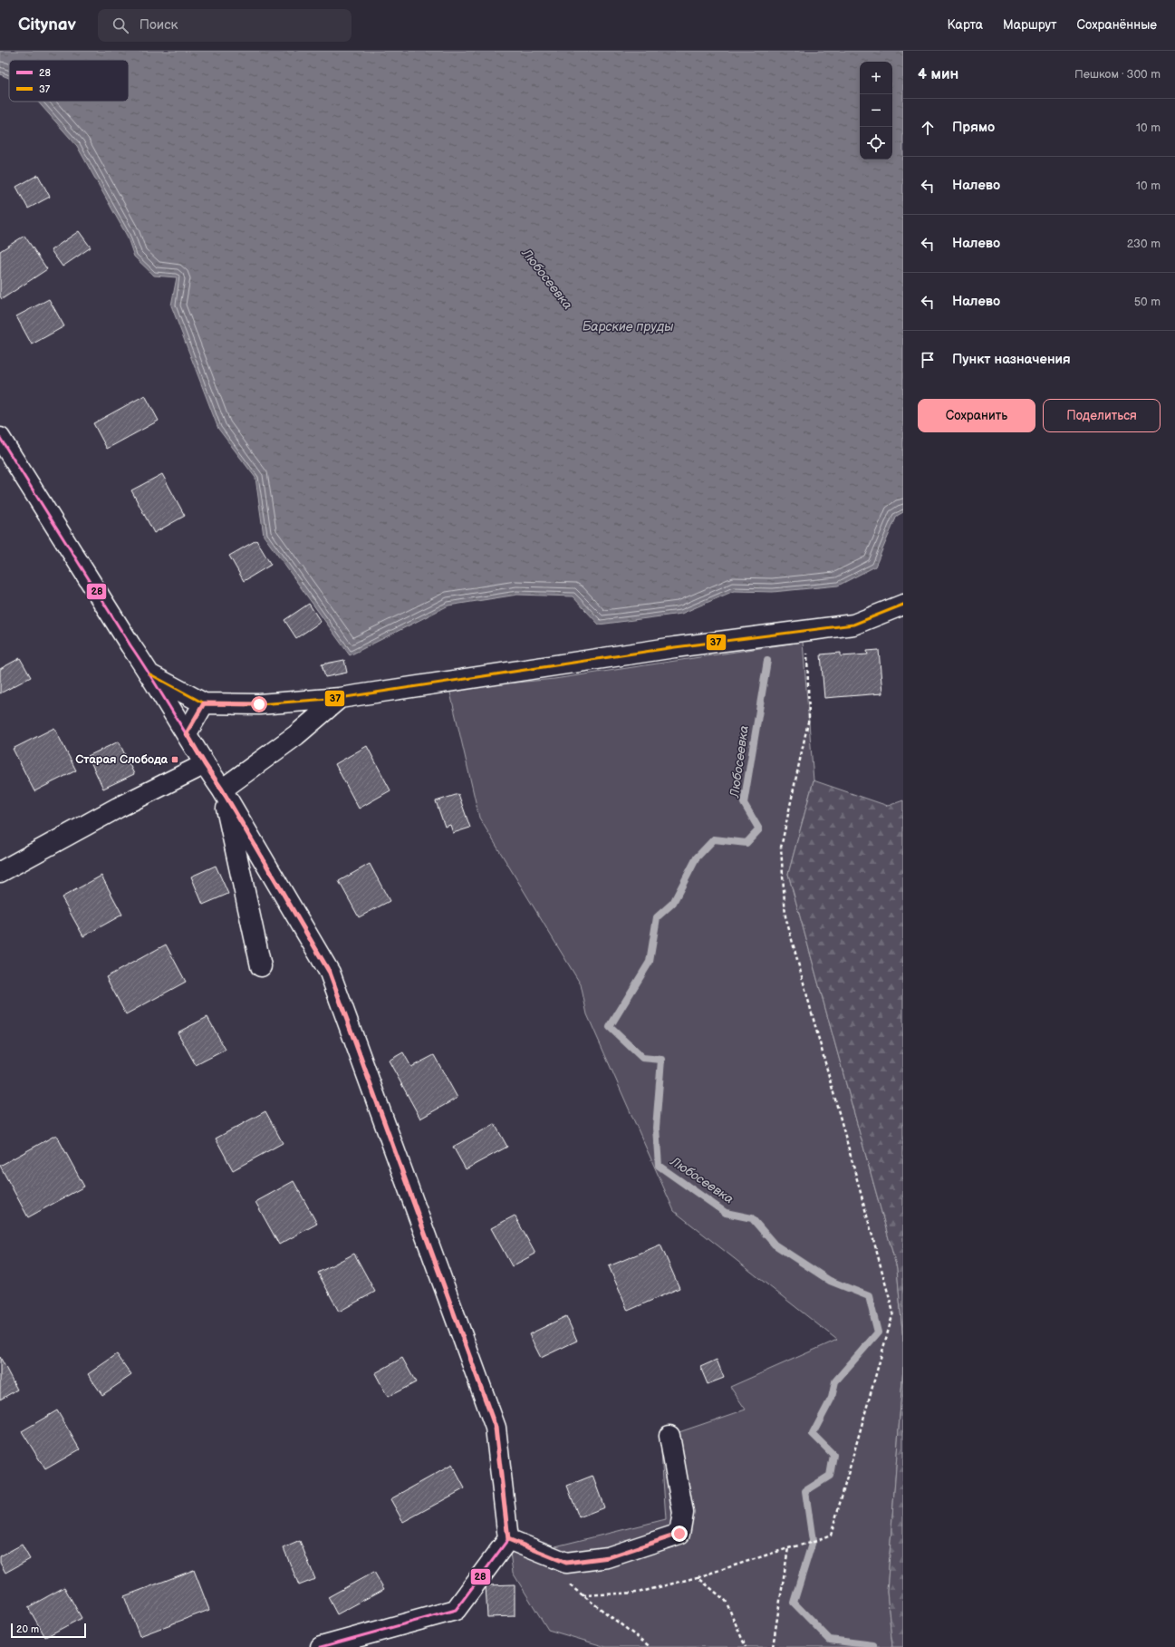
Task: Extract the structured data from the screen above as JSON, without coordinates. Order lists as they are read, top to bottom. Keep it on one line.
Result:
{"water":["Любосеевка","Барские пруды"],"places":{"transit":["Старая Слобода"]},"lines":["transit line 28","transit line 37"],"legend":["28","37"],"scale_bar":"20 m","page":{"header":"Citynav","search":"Поиск","nav":["Карта","Маршрут","Сохранённые"],"heading":["4 мин","Пешком · 300 m"],"map_buttons":["+","−"],"list":[["Прямо","10 m"],["Налево","10 m"],["Налево","230 m"],["Налево","50 m"],"Пункт назначения"],"buttons":["Сохранить","Поделиться"],"scale":"20 m"}}
